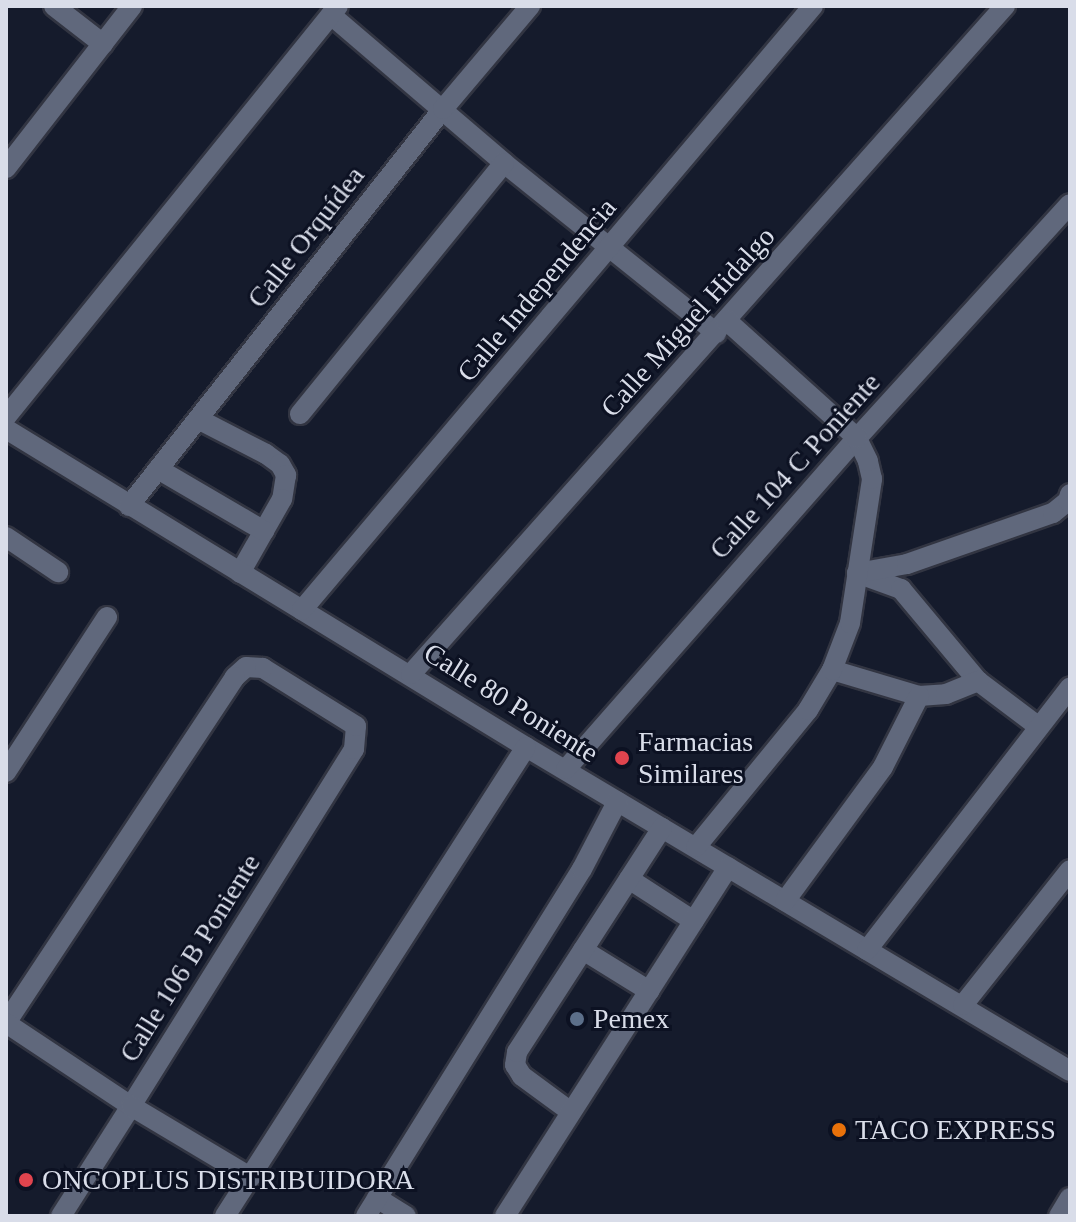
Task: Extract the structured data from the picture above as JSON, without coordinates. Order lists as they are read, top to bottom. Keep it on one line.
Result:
{"streets":{"street":["Calle Orquídea","Calle Independencia","Calle Miguel Hidalgo","Calle 104 C Poniente","Calle 80 Poniente","Calle 106 B Poniente"]},"crossings":[["Calle Orquídea","Calle 80 Poniente"],["Calle Independencia","Calle 80 Poniente"],["Calle Miguel Hidalgo","Calle 80 Poniente"],["Calle 104 C Poniente","Calle 80 Poniente"]],"places":["Farmacias Similares","Pemex","TACO EXPRESS","ONCOPLUS DISTRIBUIDORA"]}
